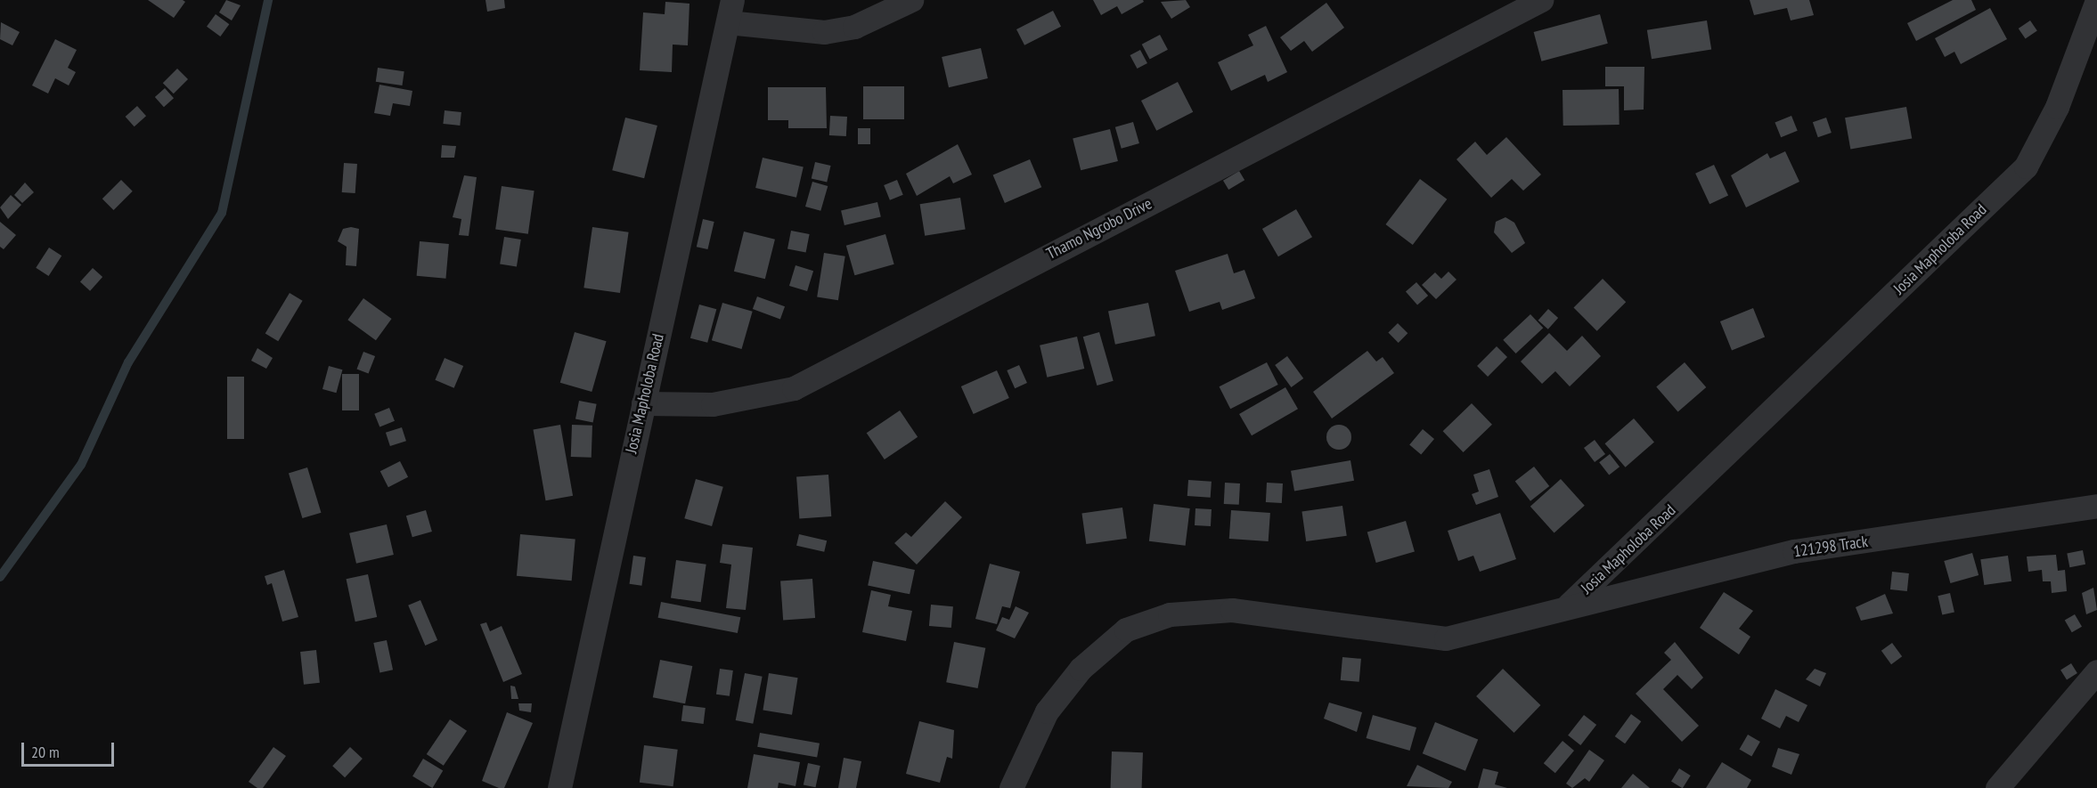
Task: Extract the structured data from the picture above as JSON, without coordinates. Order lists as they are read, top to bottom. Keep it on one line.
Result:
{"streets":{"street":["Thamo Ngcobo Drive","Josia Mapholoba Road","121298 Track"]},"crossings":[["Thamo Ngcobo Drive","Josia Mapholoba Road"],["Josia Mapholoba Road","121298 Track"]],"scale_bar":"20 m"}
